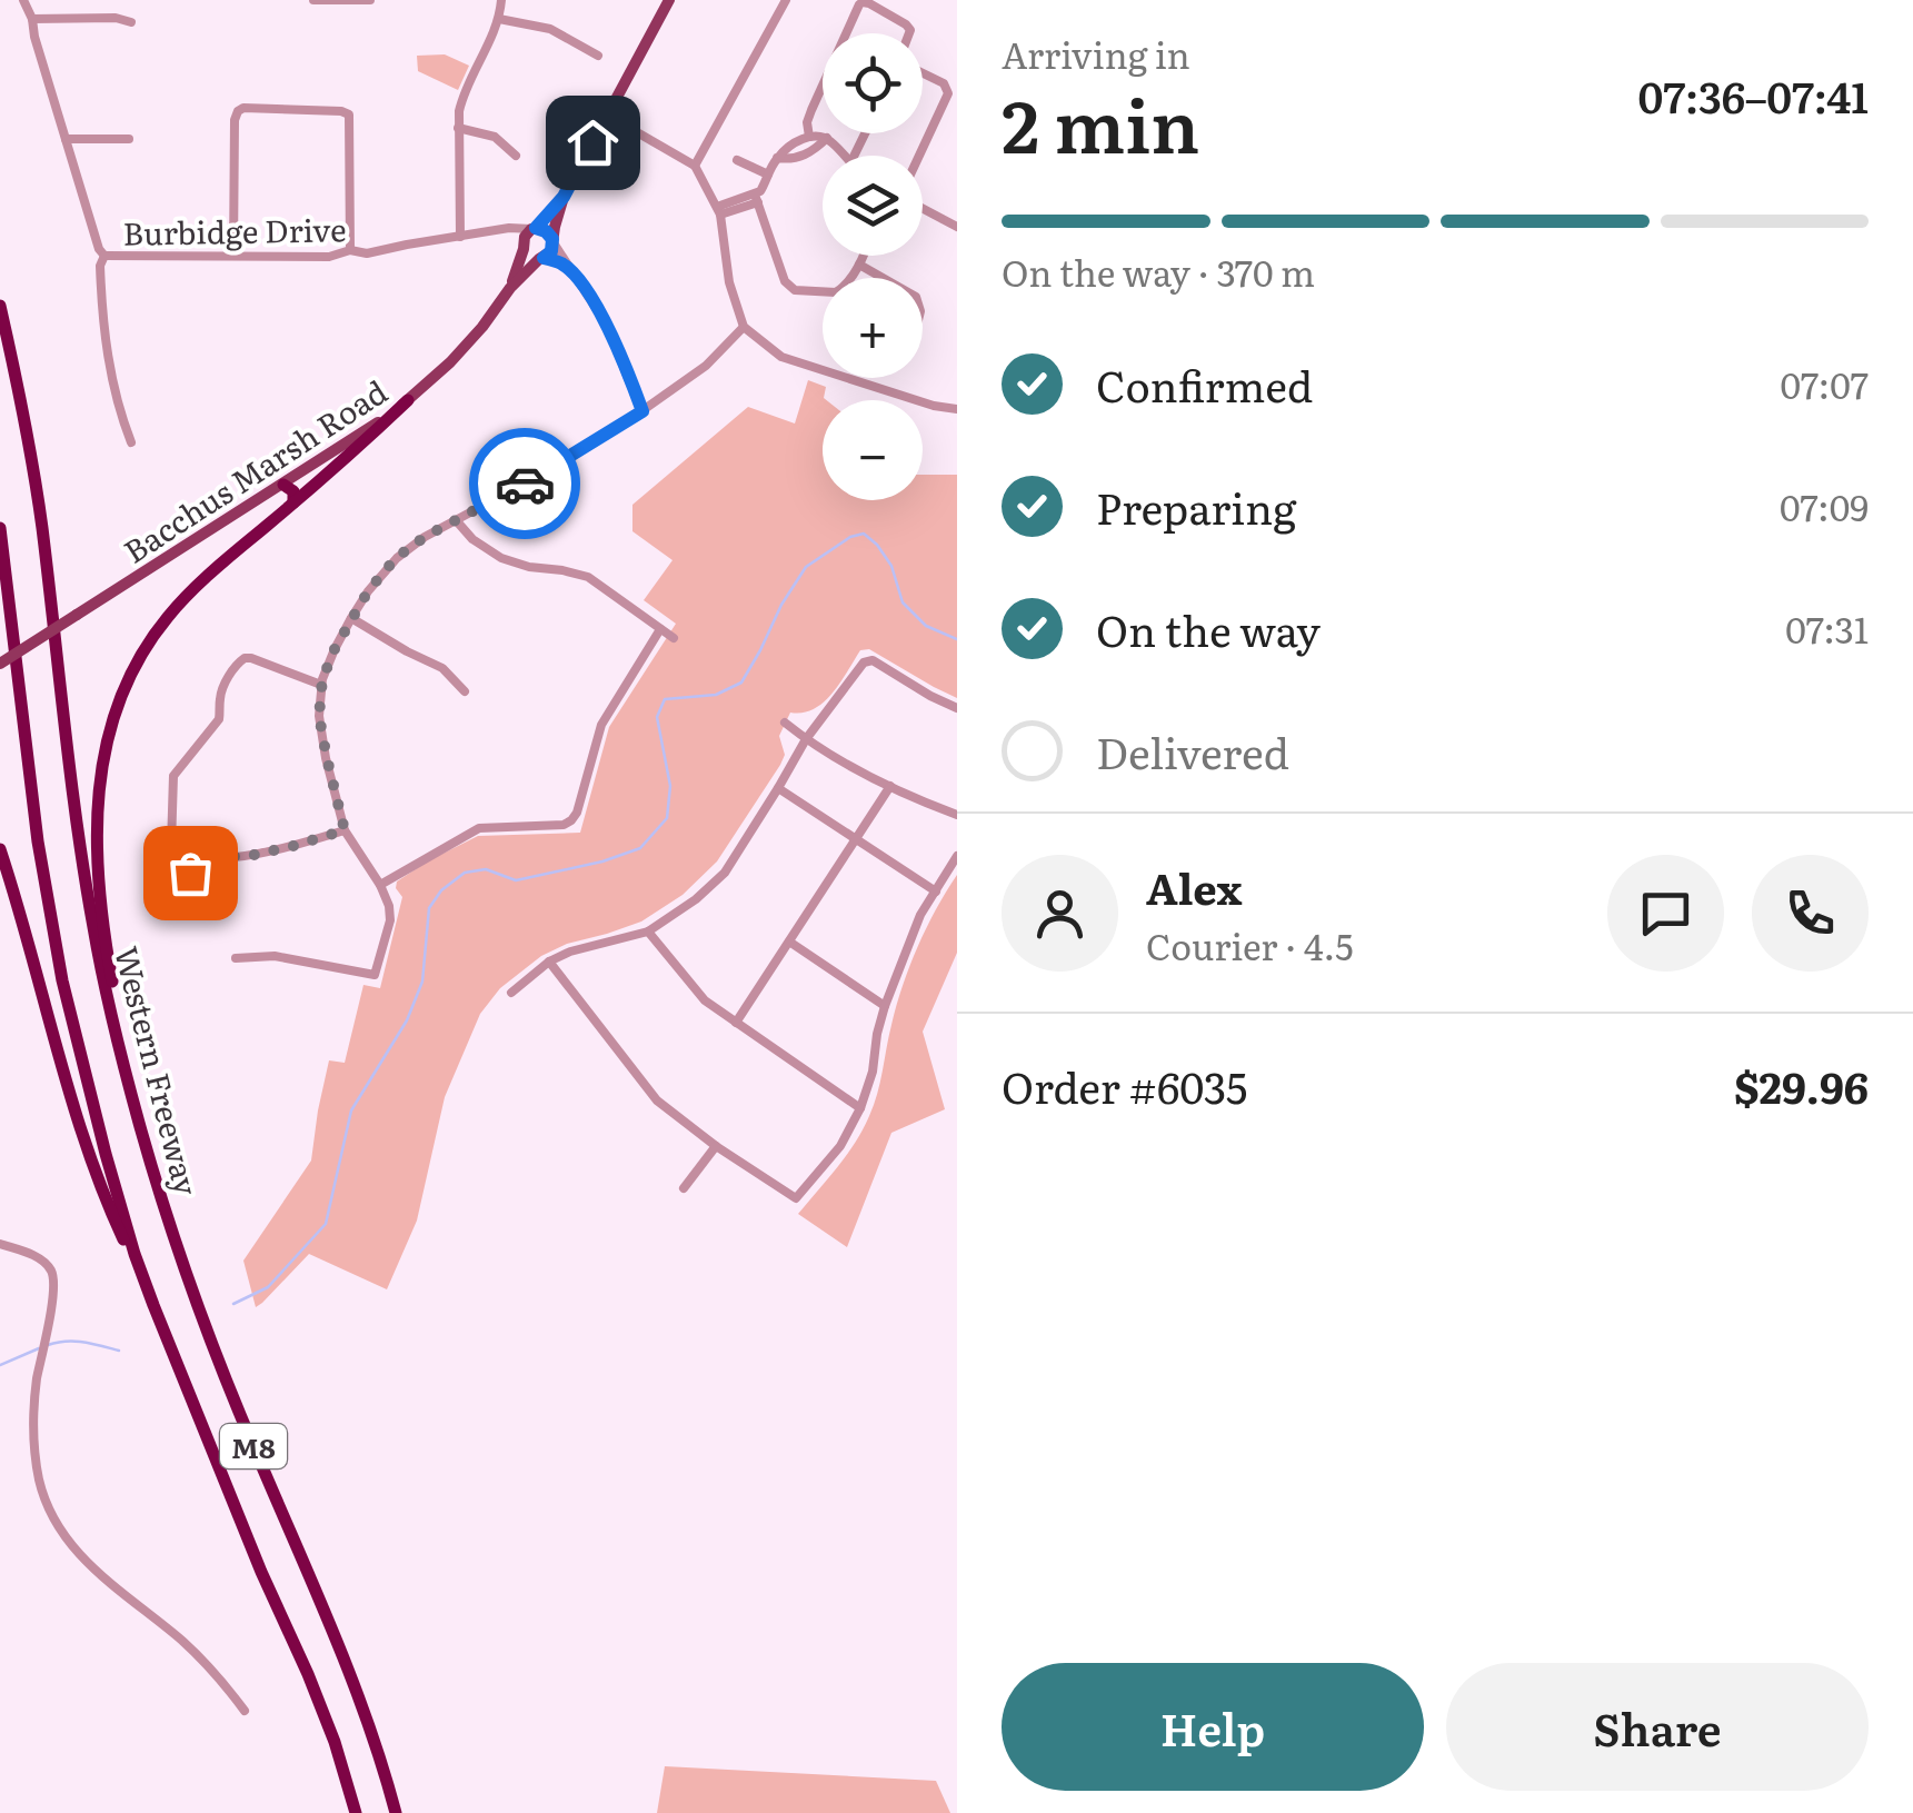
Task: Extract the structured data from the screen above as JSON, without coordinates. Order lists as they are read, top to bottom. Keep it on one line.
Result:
{"streets":{"highway":["Western Freeway","M8"],"main road":["Bacchus Marsh Road"],"street":["Burbidge Drive"]},"crossings":[["Burbidge Drive","Bacchus Marsh Road"]],"page":{"heading":["2 min","Arriving in","07:36–07:41"],"panel":["Alex","Courier · 4.5","Order #6035","$29.96"],"map_buttons":["+","−"],"bar":"On the way · 370 m","list":[["Confirmed","07:07"],["Preparing","07:09"],["On the way","07:31"],"Delivered"],"buttons":["Help","Share"]}}
